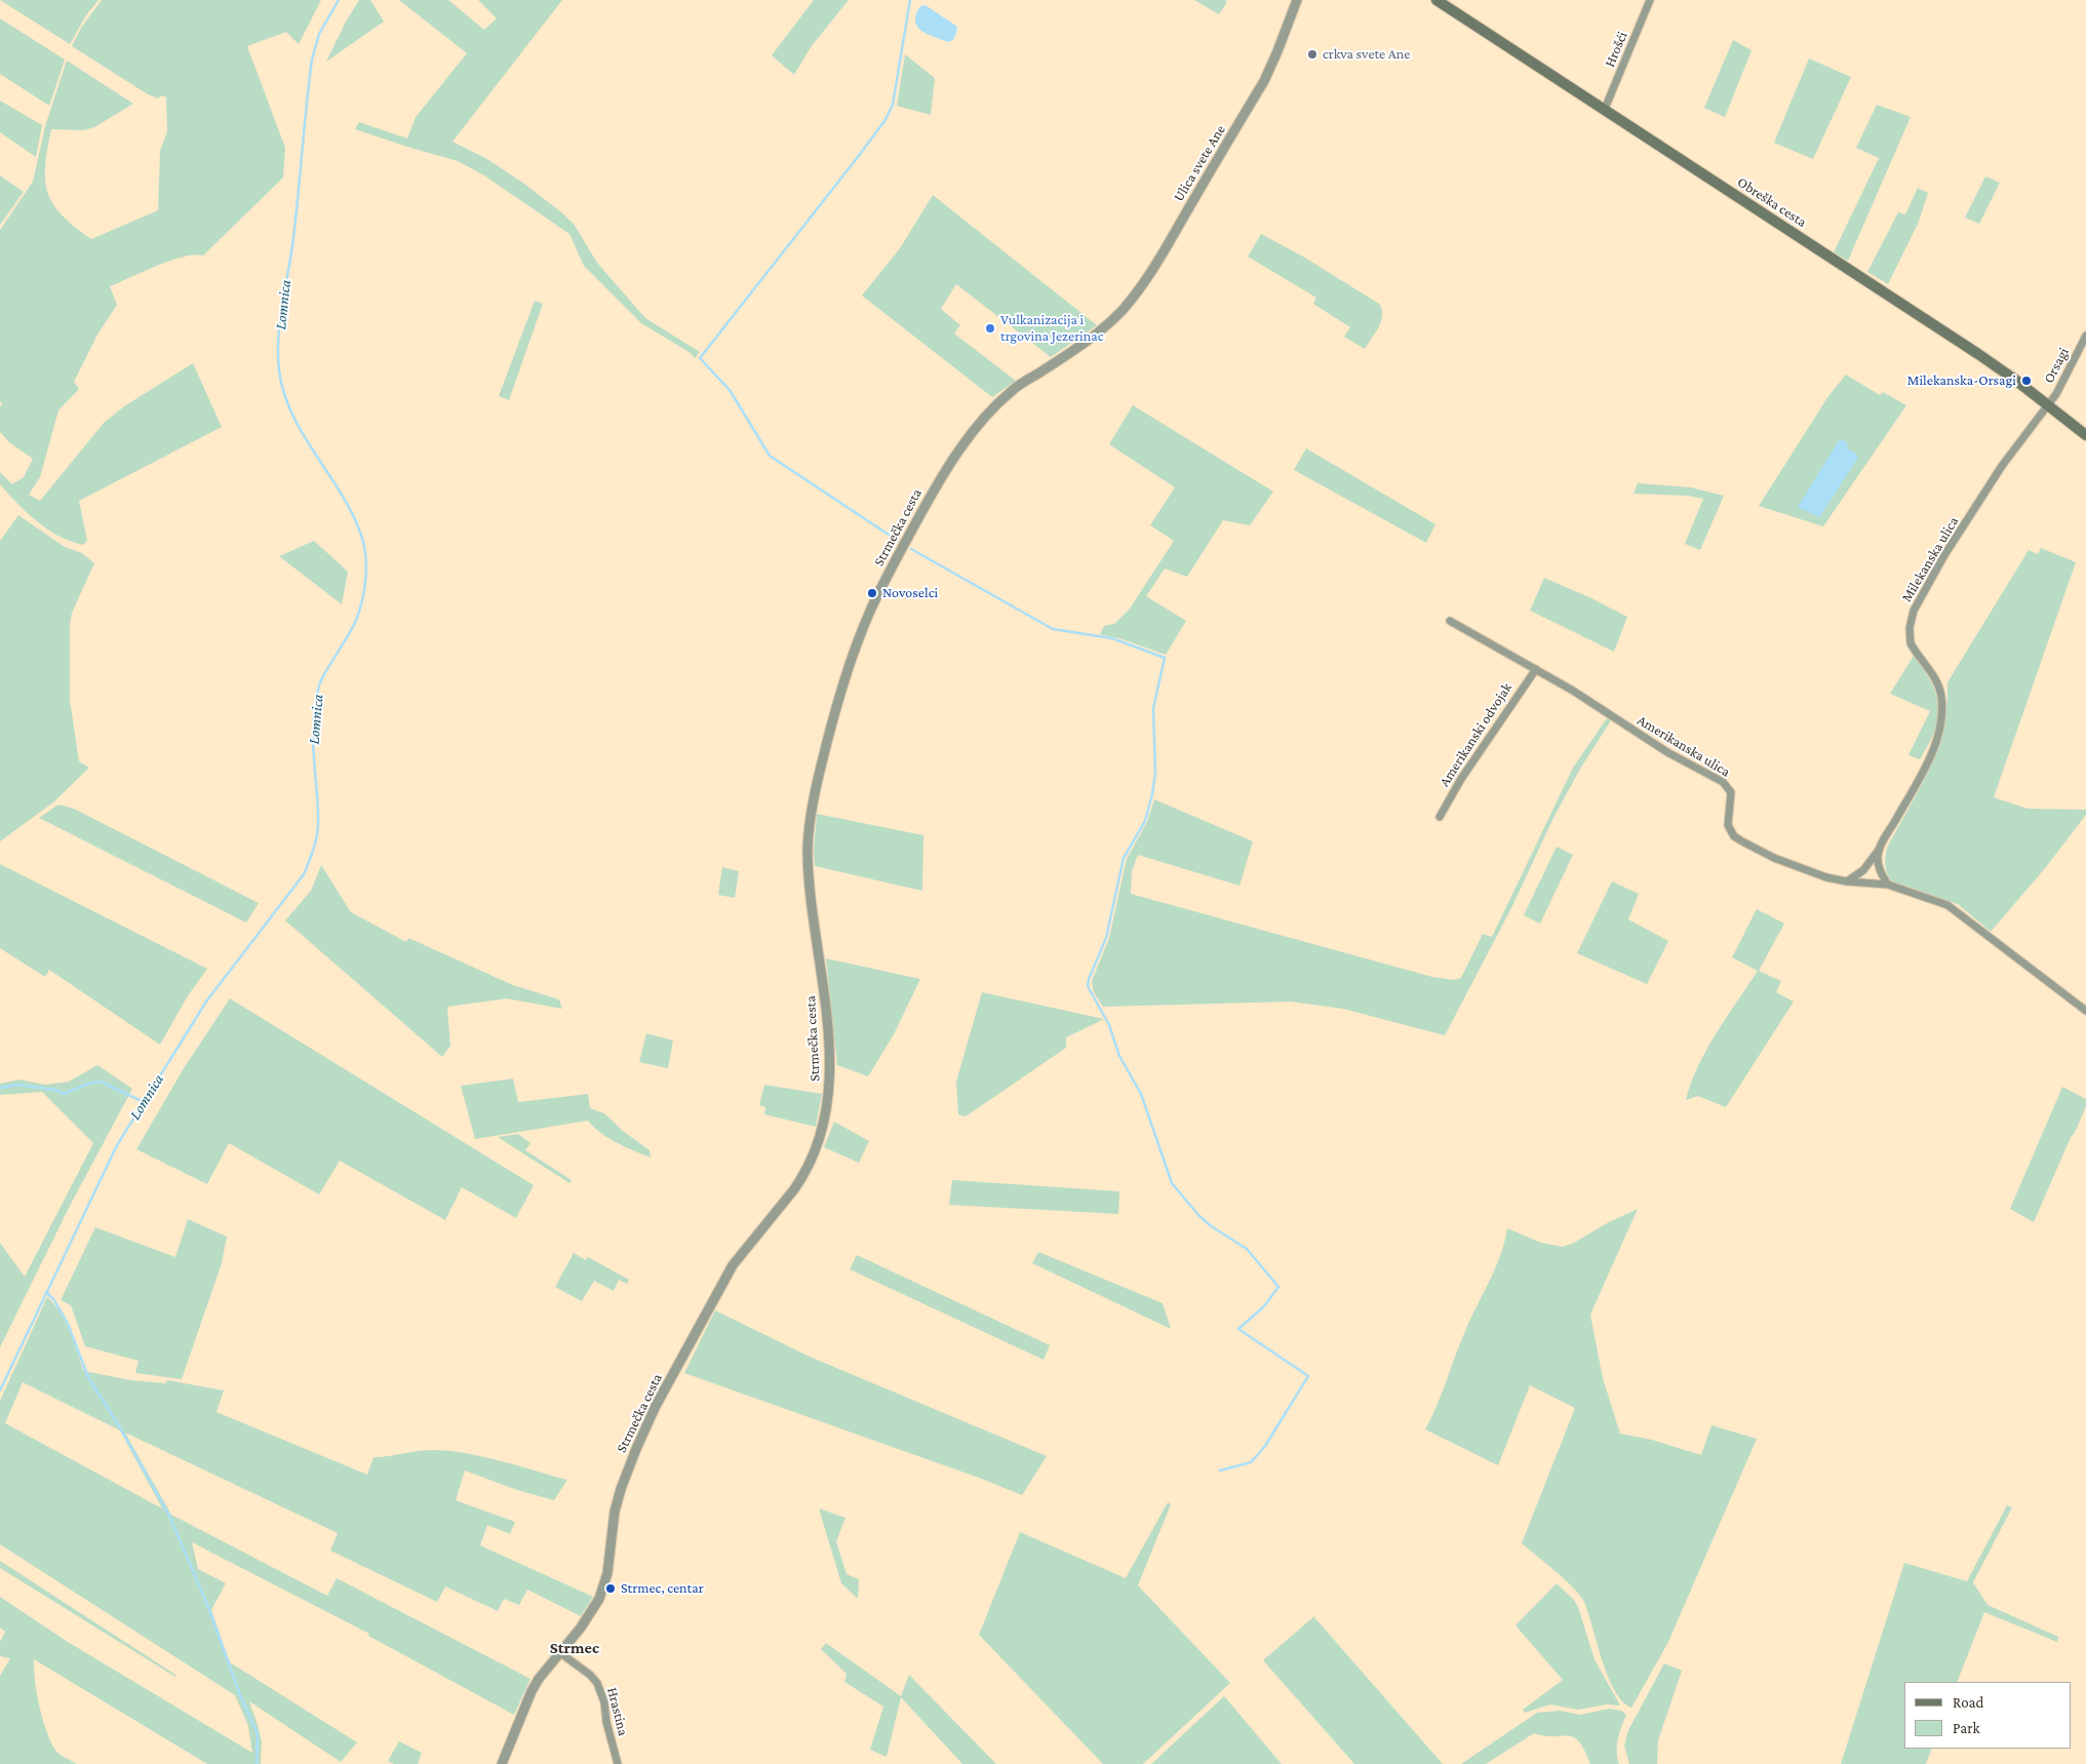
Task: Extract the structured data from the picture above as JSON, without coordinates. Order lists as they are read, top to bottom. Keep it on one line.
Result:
{"streets":{"main road":["Obreška cesta"],"street":["Hrošći","Ulica svete Ane","Orsagi","Strmečka cesta","Milekanska ulica","Amerikanski odvojak","Amerikanska ulica","Hrastina"]},"crossings":[["Hrošći","Obreška cesta"],["Ulica svete Ane","Strmečka cesta"],["Obreška cesta","Orsagi"],["Obreška cesta","Milekanska ulica"],["Orsagi","Milekanska ulica"],["Strmečka cesta","Hrastina"],["Milekanska ulica","Amerikanska ulica"],["Amerikanski odvojak","Amerikanska ulica"]],"districts":["Strmec"],"water":["Lomnica"],"places":["crkva svete Ane","Vulkanizacija i trgovina Jezerinac","Milekanska-Orsagi","Novoselci","Strmec, centar"],"legend":["Road","Park"]}
